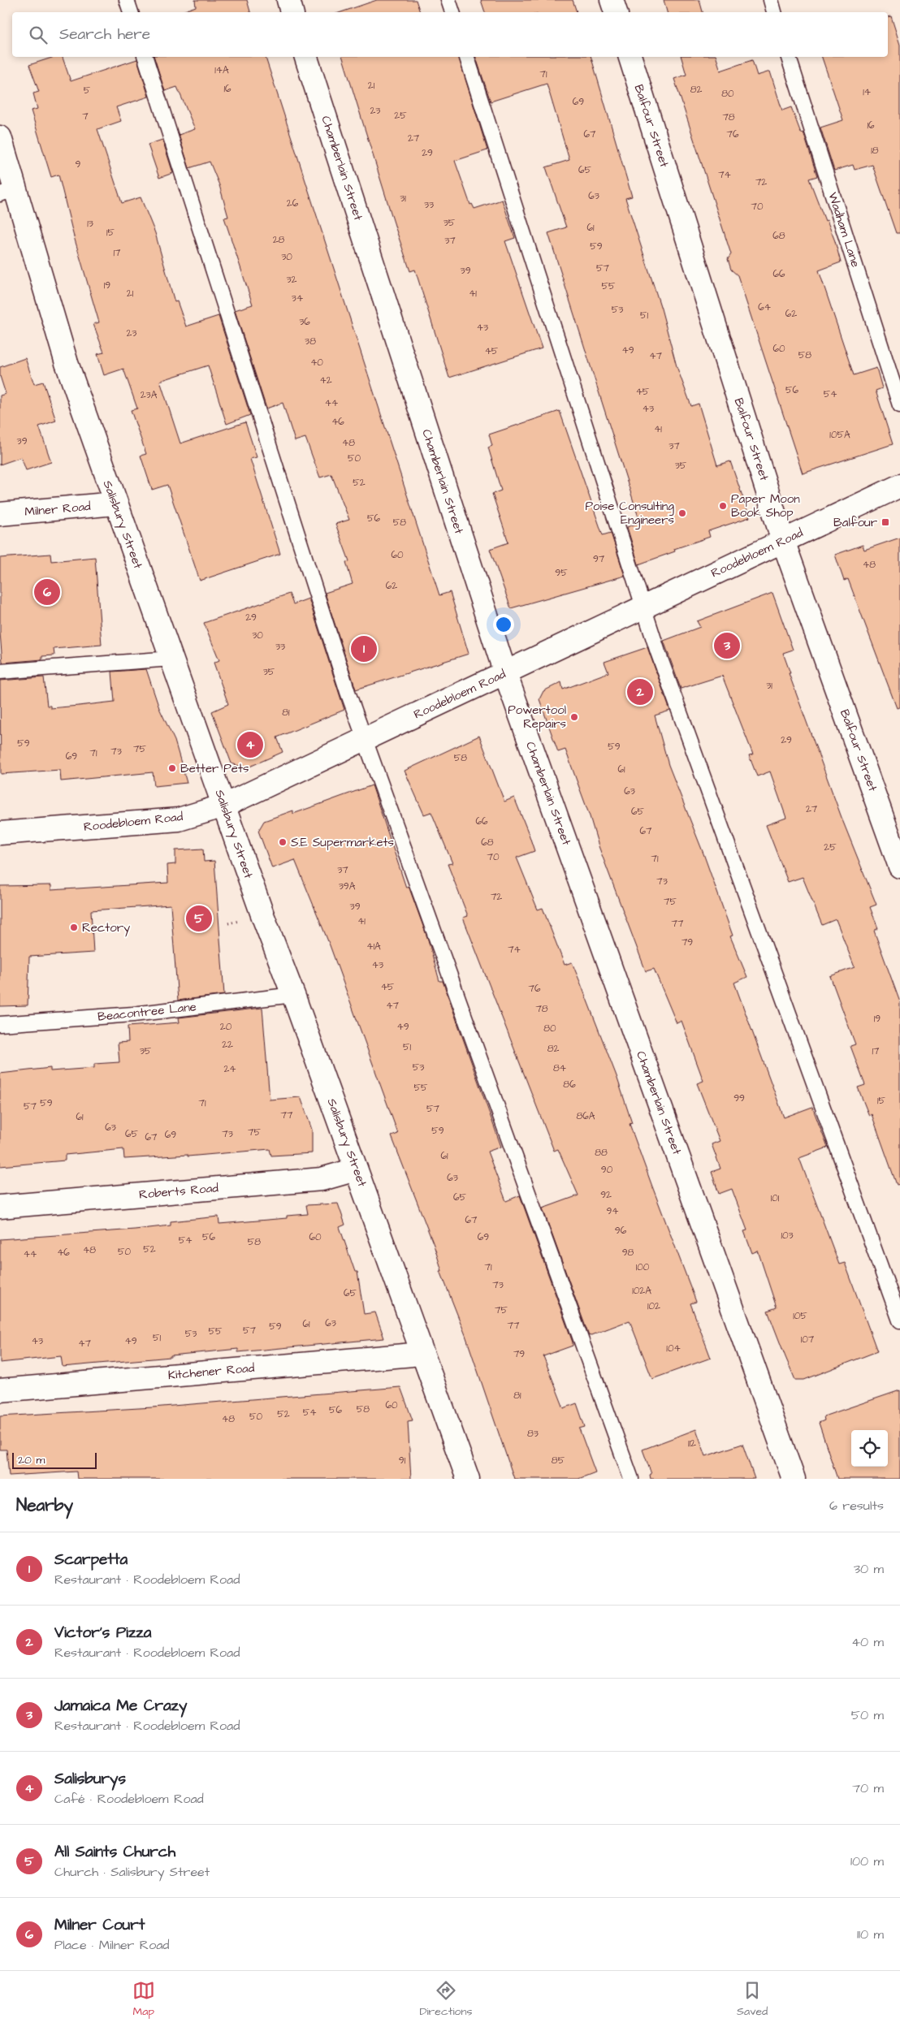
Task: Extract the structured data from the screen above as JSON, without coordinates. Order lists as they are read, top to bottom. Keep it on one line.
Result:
{"streets":{"street":["Balfour Street","Chamberlain Street","Milner Road","Salisbury Street","Roodebloem Road","Roberts Road","Kitchener Road"],"lane":["Wadham Lane","Beacontree Lane"]},"crossings":[["Balfour Street","Roodebloem Road"],["Chamberlain Street","Roodebloem Road"],["Milner Road","Salisbury Street"],["Salisbury Street","Roodebloem Road"],["Salisbury Street","Beacontree Lane"],["Salisbury Street","Roberts Road"],["Salisbury Street","Kitchener Road"]],"places":{"other":["Paper Moon Book Shop","Poise Consulting Engineers","Powertool Repairs","Better Pets","S.E Supermarkets","Rectory"],"transit":["Balfour"]},"house_numbers":["14A","71","21","16","82","5","14","80","69","23","25","7","78","16","67","76","27","18","29","9","65","74","72","63","31","26","33","70","35","13","61","15","68","28","37","59","17","30","57","39","66","32","19","55","21","41","34","64","53","62","51","36","43","23","38","60","49","45","58","47","40","42","56","45","54","23A","44","43","46","41","105A","39","48","37","50","35","52","56","58","60","97","48","95","62","29","30","33","35","31","81","29","59","59","75","73","71","69","58","61","63","27","65","66","67","68","25","70","71","37","73","39A","72","75","39","41","77","79","41A","74","43","45","76","47","78","19","20","49","80","22","51","82","35","17","53","84","24","86","55","99","15","59","71","57","57","77","86A","61","63","59","75","65","73","69","67","88","61","90","63","92","65","101","94","67","96","103","56","60","69","54","58","52","48","50","46","98","44","71","100","73","102A","65","102","75","105","63","61","77","59","57","55","53","51","107","43","49","47","104","79","81","60","58","56","54","52","50","48","83","112","91","85"],"scale_bar":"20 m","page":{"search":"Search here","pins":["6","3","1","2","4","5"],"scale":"20 m","heading":["Nearby","6 results"],"list":[{"mark":"1","name":"Scarpetta","note":"Restaurant · Roodebloem Road","value":"30 m"},{"mark":"2","name":"Victor's Pizza","note":"Restaurant · Roodebloem Road","value":"40 m"},{"mark":"3","name":"Jamaica Me Crazy","note":"Restaurant · Roodebloem Road","value":"50 m"},{"mark":"4","name":"Salisburys","note":"Café · Roodebloem Road","value":"70 m"},{"mark":"5","name":"All Saints Church","note":"Church · Salisbury Street","value":"100 m"},{"mark":"6","name":"Milner Court","note":"Place · Milner Road","value":"110 m"}],"nav":["Map","Directions","Saved"]}}
